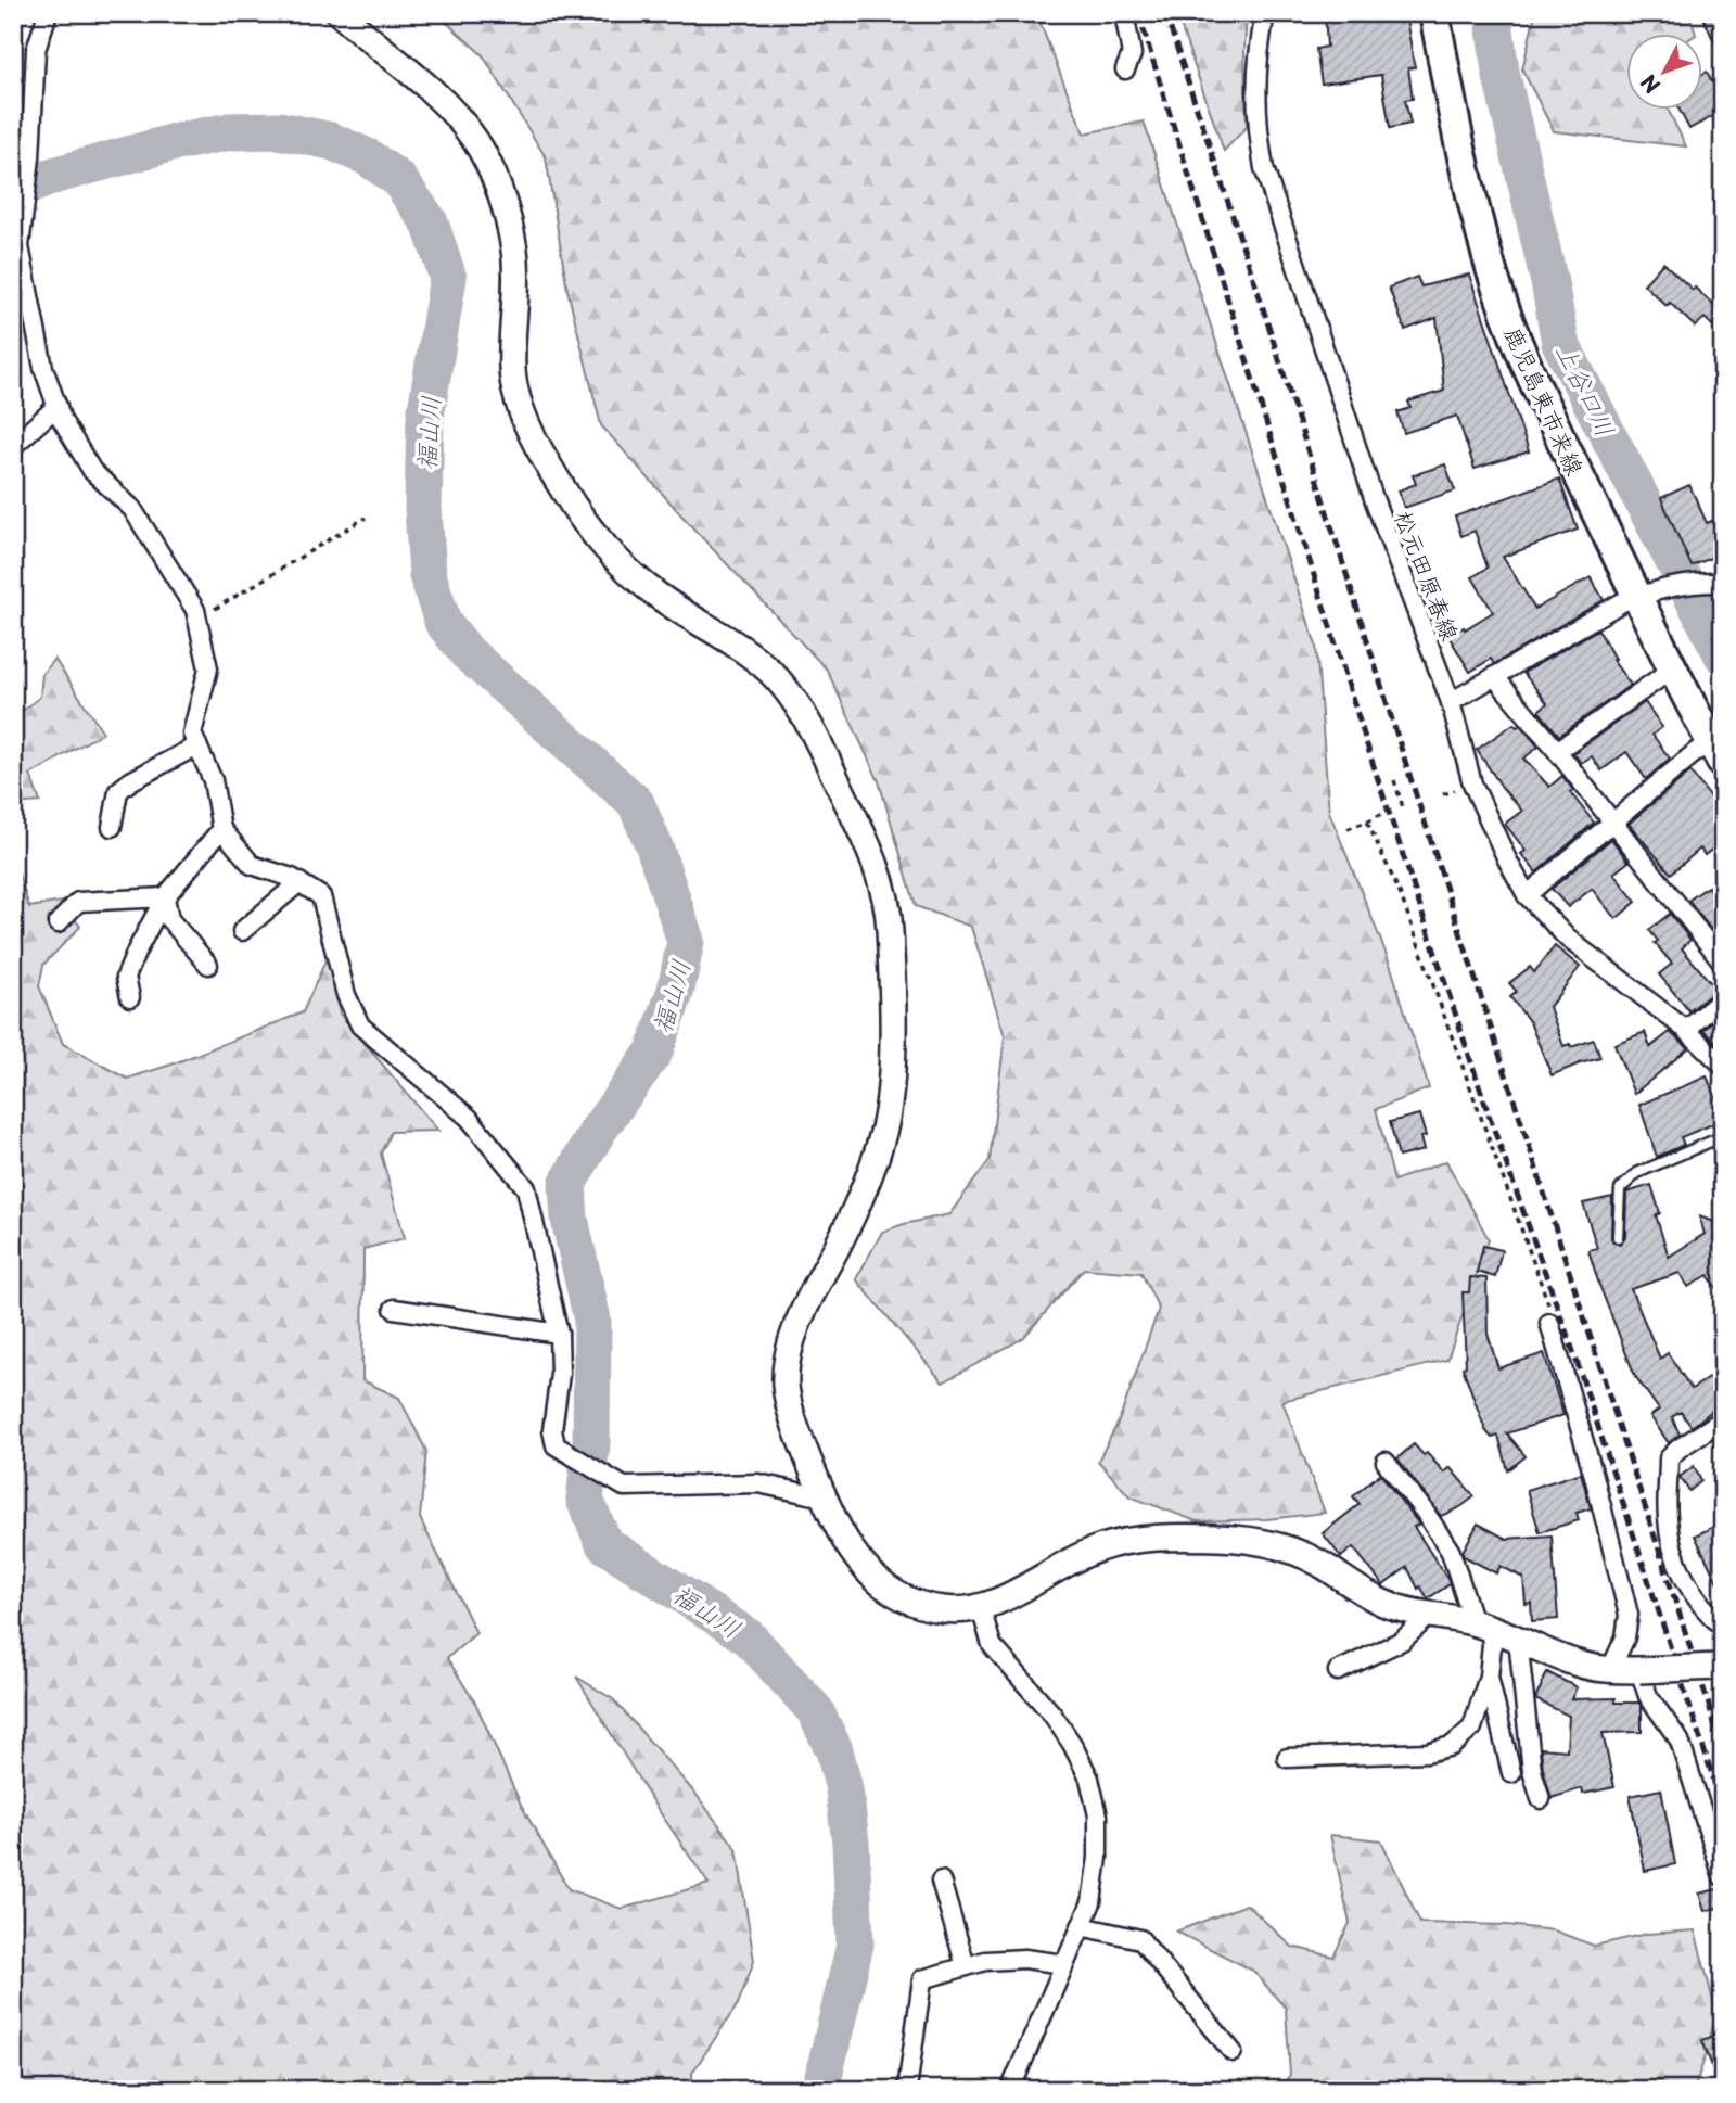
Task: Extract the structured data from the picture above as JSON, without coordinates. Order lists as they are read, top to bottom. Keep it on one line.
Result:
{"streets":{"main road":["鹿児島東市来線"],"street":["松元田原春線"]},"water":["上谷口川","福山川"],"north":"bottom left"}
